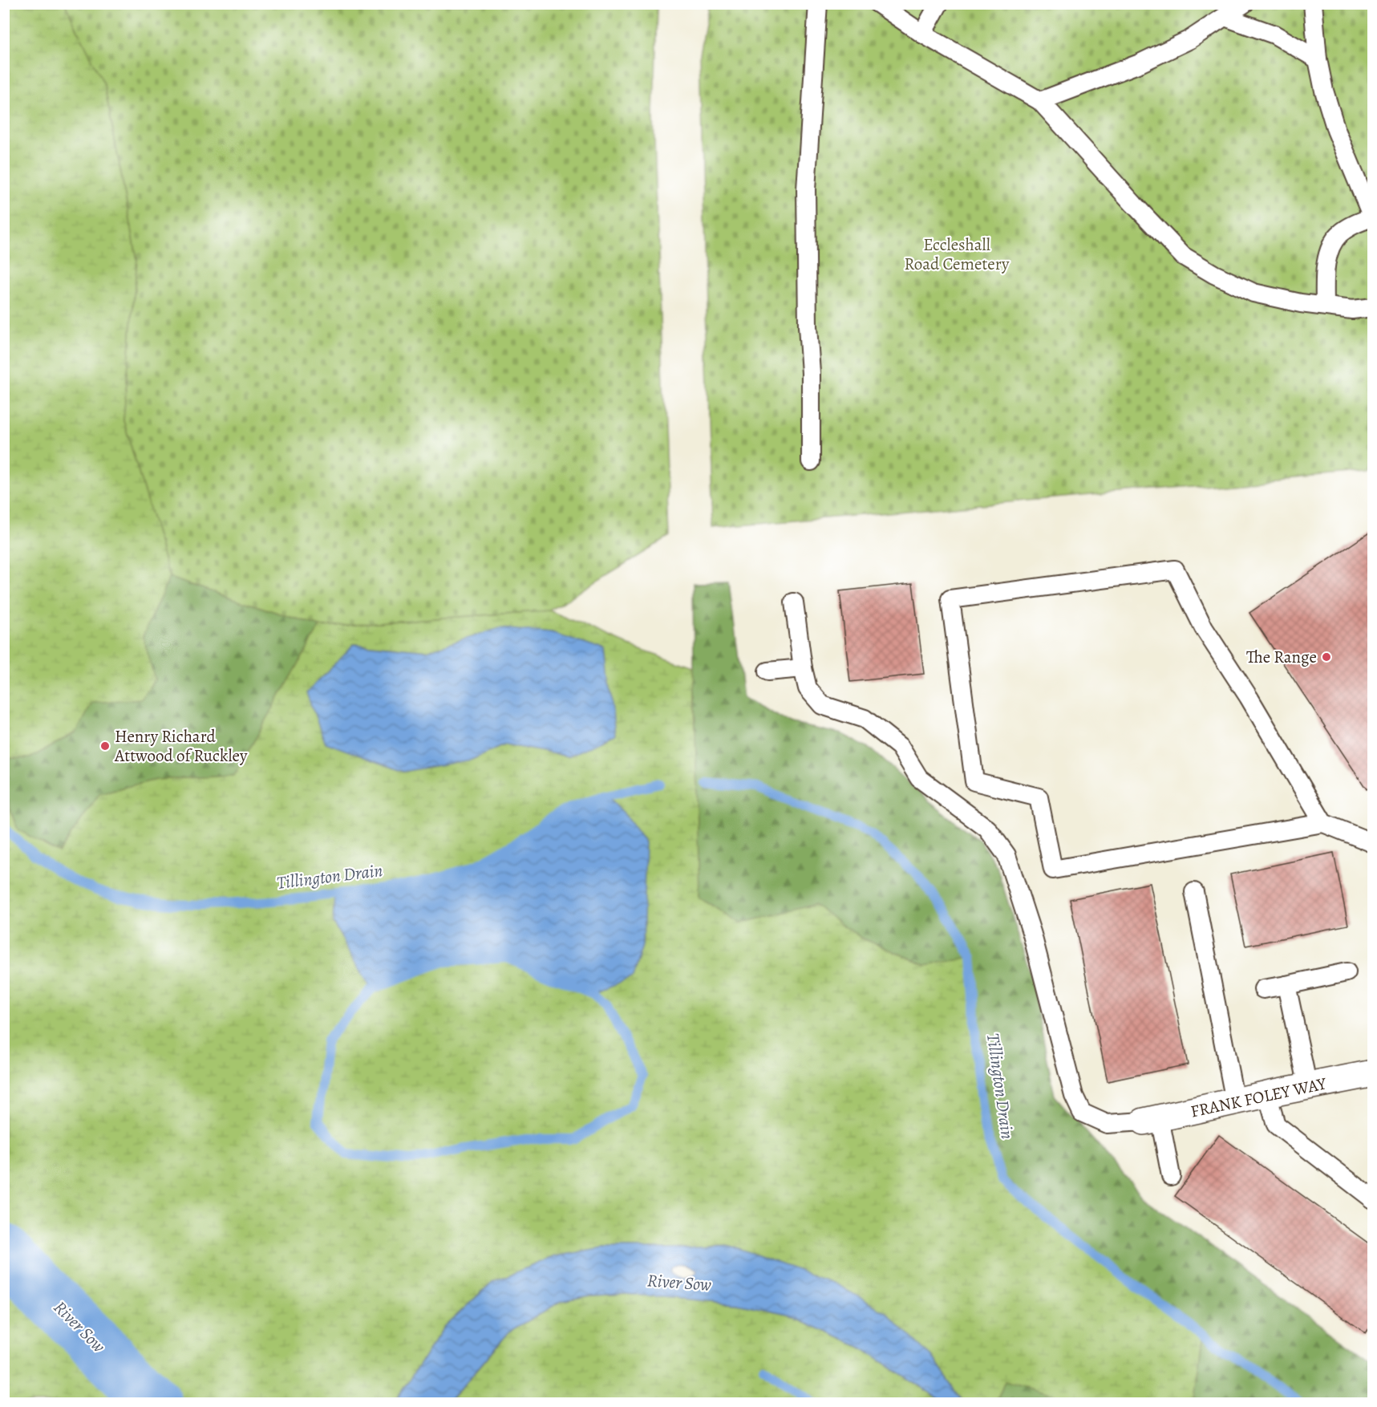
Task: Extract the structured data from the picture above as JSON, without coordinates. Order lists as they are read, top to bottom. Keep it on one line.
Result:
{"streets":{"street":["FRANK FOLEY WAY"]},"water":["Tillington Drain","River Sow"],"parks":["Eccleshall Road Cemetery"],"places":["The Range","Henry Richard Attwood of Ruckley"]}
